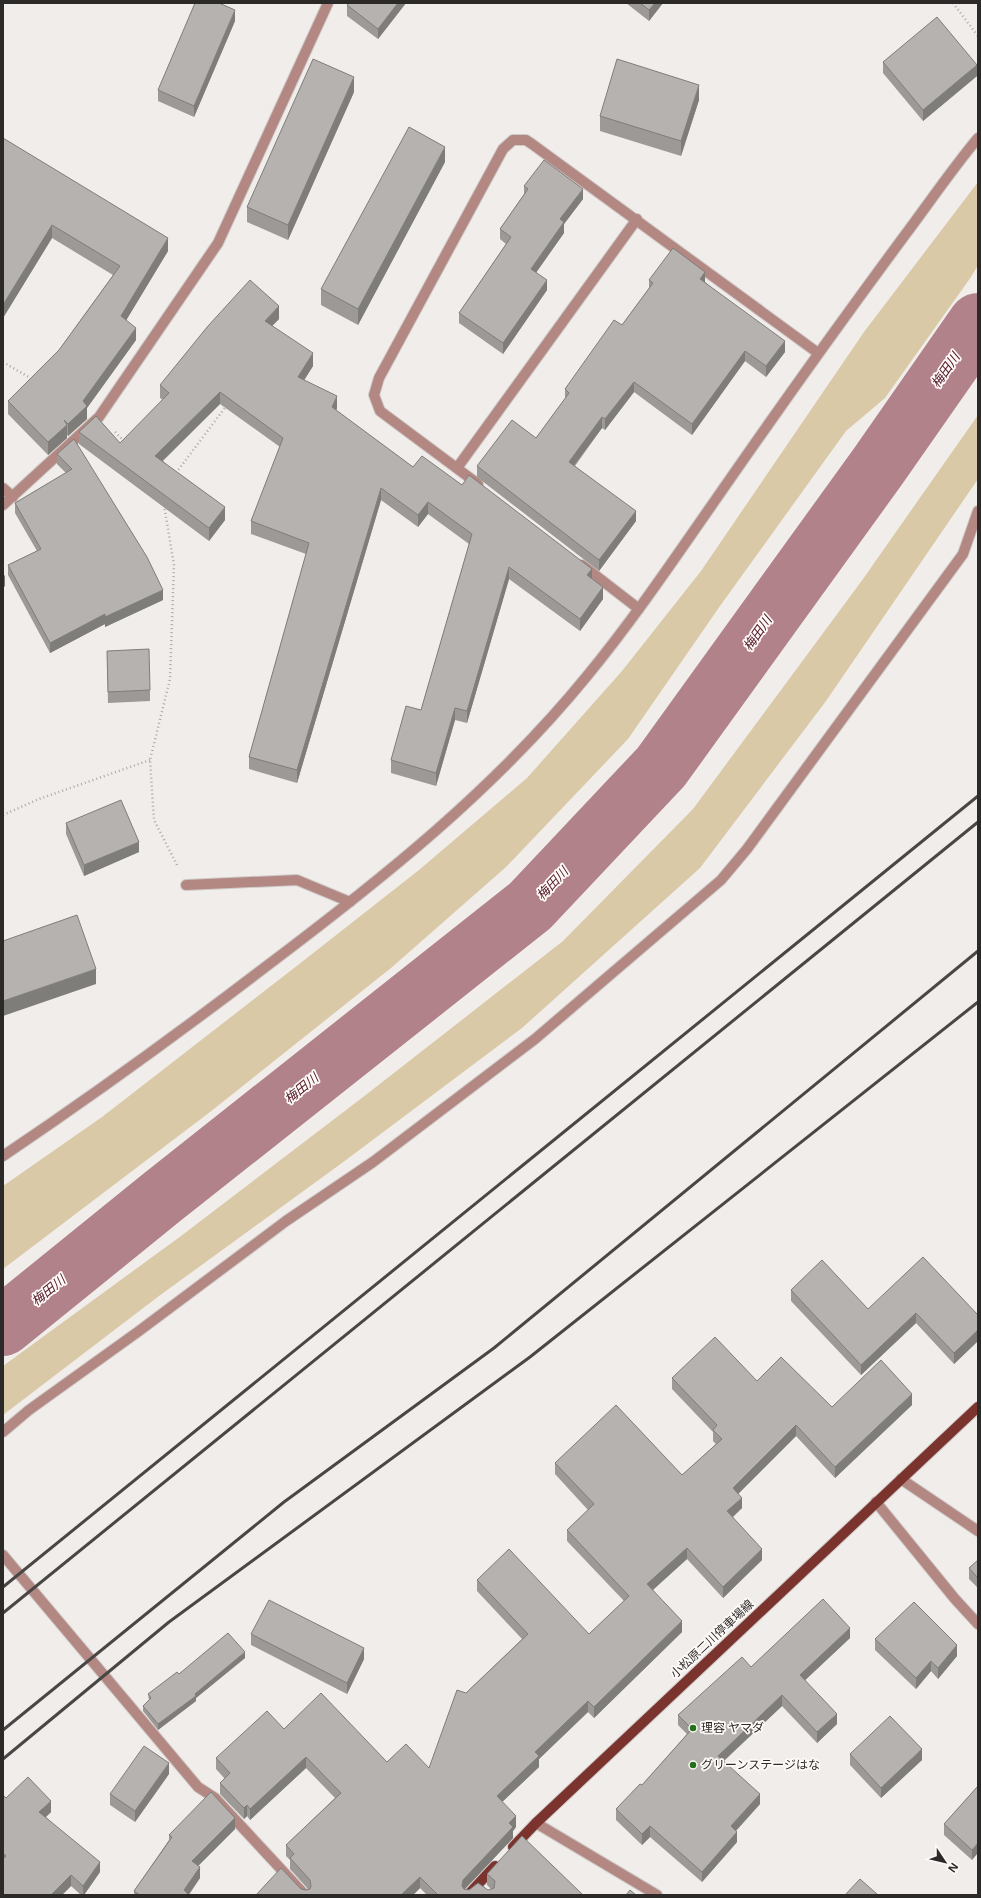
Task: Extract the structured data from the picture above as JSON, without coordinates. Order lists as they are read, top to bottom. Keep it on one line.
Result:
{"streets":{"main road":["小松原二川停車場線"]},"water":["梅田川"],"places":["理容 ヤマダ","グリーンステージはな"],"north":"bottom right"}
